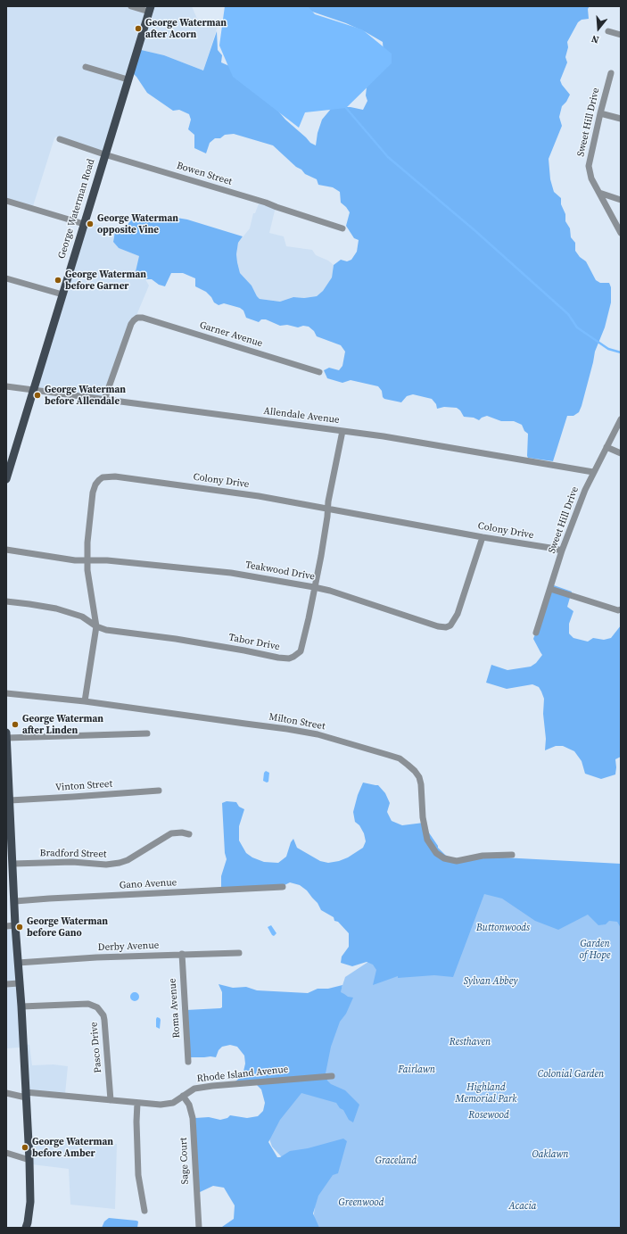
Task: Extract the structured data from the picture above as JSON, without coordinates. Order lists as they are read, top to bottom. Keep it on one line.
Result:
{"streets":{"main road":["George Waterman Road"],"street":["Sweet Hill Drive","Bowen Street","Garner Avenue","Allendale Avenue","Colony Drive","Teakwood Drive","Tabor Drive","Milton Street","Vinton Street","Bradford Street","Gano Avenue","Derby Avenue","Roma Avenue","Pasco Drive","Rhode Island Avenue","Sage Court"]},"crossings":[["Sweet Hill Drive","Allendale Avenue"],["Sweet Hill Drive","Colony Drive"],["Bowen Street","George Waterman Road"],["George Waterman Road","Allendale Avenue"],["Garner Avenue","Allendale Avenue"],["Allendale Avenue","Tabor Drive"],["Colony Drive","Teakwood Drive"],["Colony Drive","Tabor Drive"],["Colony Drive","Milton Street"],["Teakwood Drive","Tabor Drive"],["Derby Avenue","Roma Avenue"],["Pasco Drive","Rhode Island Avenue"],["Rhode Island Avenue","Sage Court"]],"parks":["Buttonwoods","Garden of Hope","Sylvan Abbey","Resthaven","Fairlawn","Colonial Garden","Highland Memorial Park","Rosewood","Oaklawn","Graceland","Greenwood","Acacia"],"places":["George Waterman after Acorn","George Waterman opposite Vine","George Waterman before Garner","George Waterman before Allendale","George Waterman after Linden","George Waterman before Gano","George Waterman before Amber"],"north":"bottom"}
